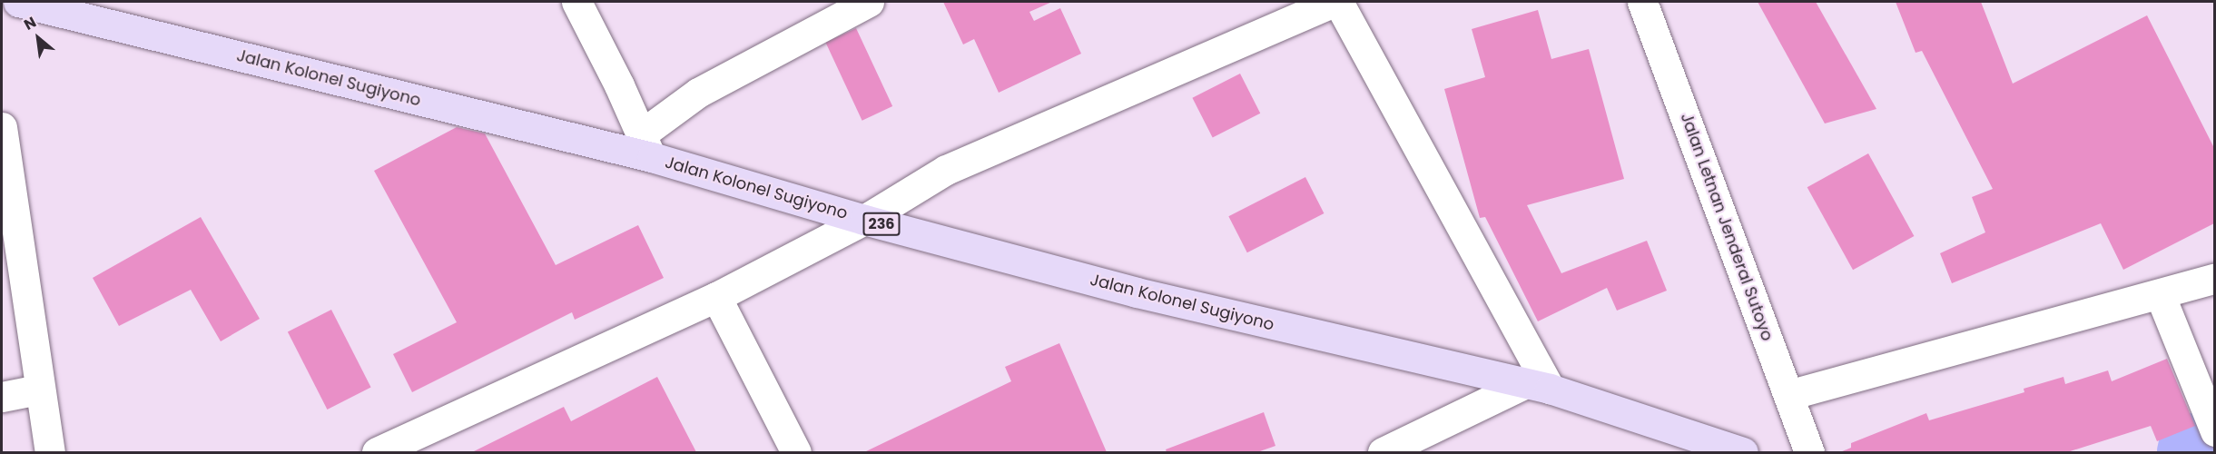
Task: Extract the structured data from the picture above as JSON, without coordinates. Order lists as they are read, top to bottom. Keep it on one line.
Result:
{"streets":{"main road":["Jalan Kolonel Sugiyono","236"],"street":["Jalan Letnan Jenderal Sutoyo"]},"north":"top left"}
